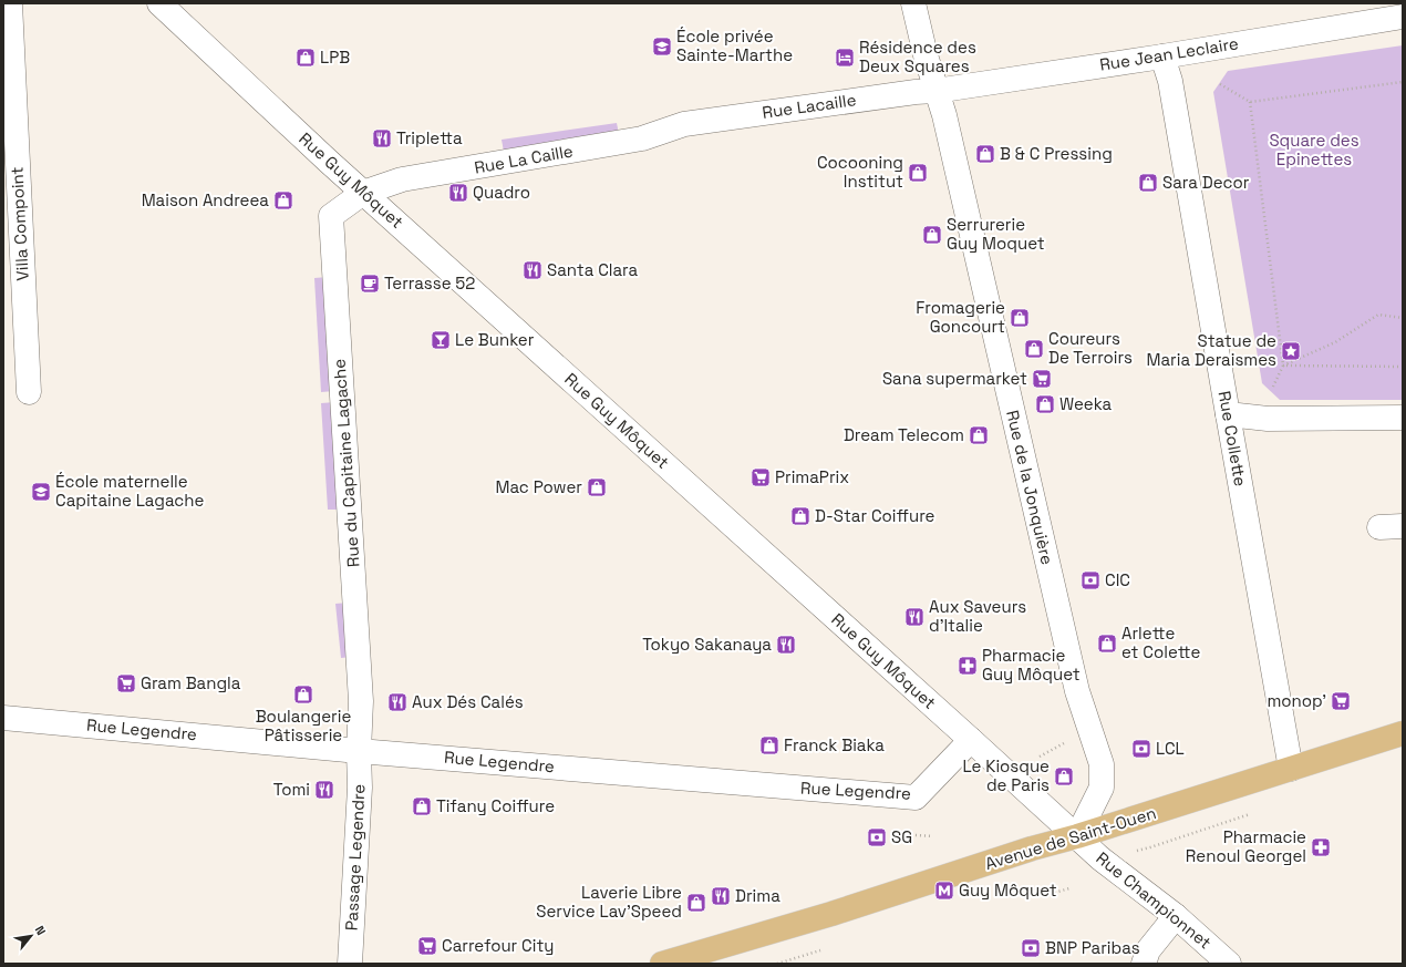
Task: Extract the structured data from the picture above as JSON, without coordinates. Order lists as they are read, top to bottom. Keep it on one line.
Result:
{"streets":{"main road":["Avenue de Saint-Ouen"],"street":["Rue Jean Leclaire","Rue Lacaille","Rue La Caille","Rue Guy Môquet","Villa Compoint","Rue Collette","Rue du Capitaine Lagache","Rue de la Jonquière","Rue Legendre","Passage Legendre","Rue Championnet"]},"crossings":[["Rue Jean Leclaire","Rue Lacaille"],["Rue Jean Leclaire","Rue Collette"],["Rue Jean Leclaire","Rue de la Jonquière"],["Rue Lacaille","Rue La Caille"],["Rue Lacaille","Rue de la Jonquière"],["Rue La Caille","Rue Guy Môquet"],["Rue La Caille","Rue du Capitaine Lagache"],["Rue Guy Môquet","Rue du Capitaine Lagache"],["Rue Guy Môquet","Rue de la Jonquière"],["Rue Guy Môquet","Rue Legendre"],["Rue Guy Môquet","Avenue de Saint-Ouen"],["Rue Guy Môquet","Rue Championnet"],["Rue Collette","Avenue de Saint-Ouen"],["Rue du Capitaine Lagache","Rue Legendre"],["Rue du Capitaine Lagache","Passage Legendre"],["Rue de la Jonquière","Avenue de Saint-Ouen"],["Rue de la Jonquière","Rue Championnet"],["Rue Legendre","Passage Legendre"],["Avenue de Saint-Ouen","Rue Championnet"]],"parks":["Square des Epinettes"],"places":{"school or university":["École privée Sainte-Marthe","École maternelle Capitaine Lagache"],"shop":["LPB","B & C Pressing","Cocooning Institut","Sara Decor","Maison Andreea","Serrurerie Guy Moquet","Fromagerie Goncourt","Coureurs De Terroirs","Weeka","Dream Telecom","Mac Power","D-Star Coiffure","Arlette et Colette","Boulangerie Pâtisserie","Franck Biaka","Le Kiosque de Paris","Tifany Coiffure","Laverie Libre Service Lav'Speed"],"hotel":["Résidence des Deux Squares"],"restaurant":["Tripletta","Quadro","Santa Clara","Aux Saveurs d'Italie","Tokyo Sakanaya","Aux Dés Calés","Tomi","Drima"],"cafe":["Terrasse 52"],"bar":["Le Bunker"],"place":["Statue de Maria Deraismes"],"supermarket":["Sana supermarket","PrimaPrix","Gram Bangla","monop'","Carrefour City"],"bank":["CIC","LCL","SG","BNP Paribas"],"pharmacy":["Pharmacie Guy Môquet","Pharmacie Renoul Georgel"],"metro station":["Guy Môquet"]},"north":"top right"}
